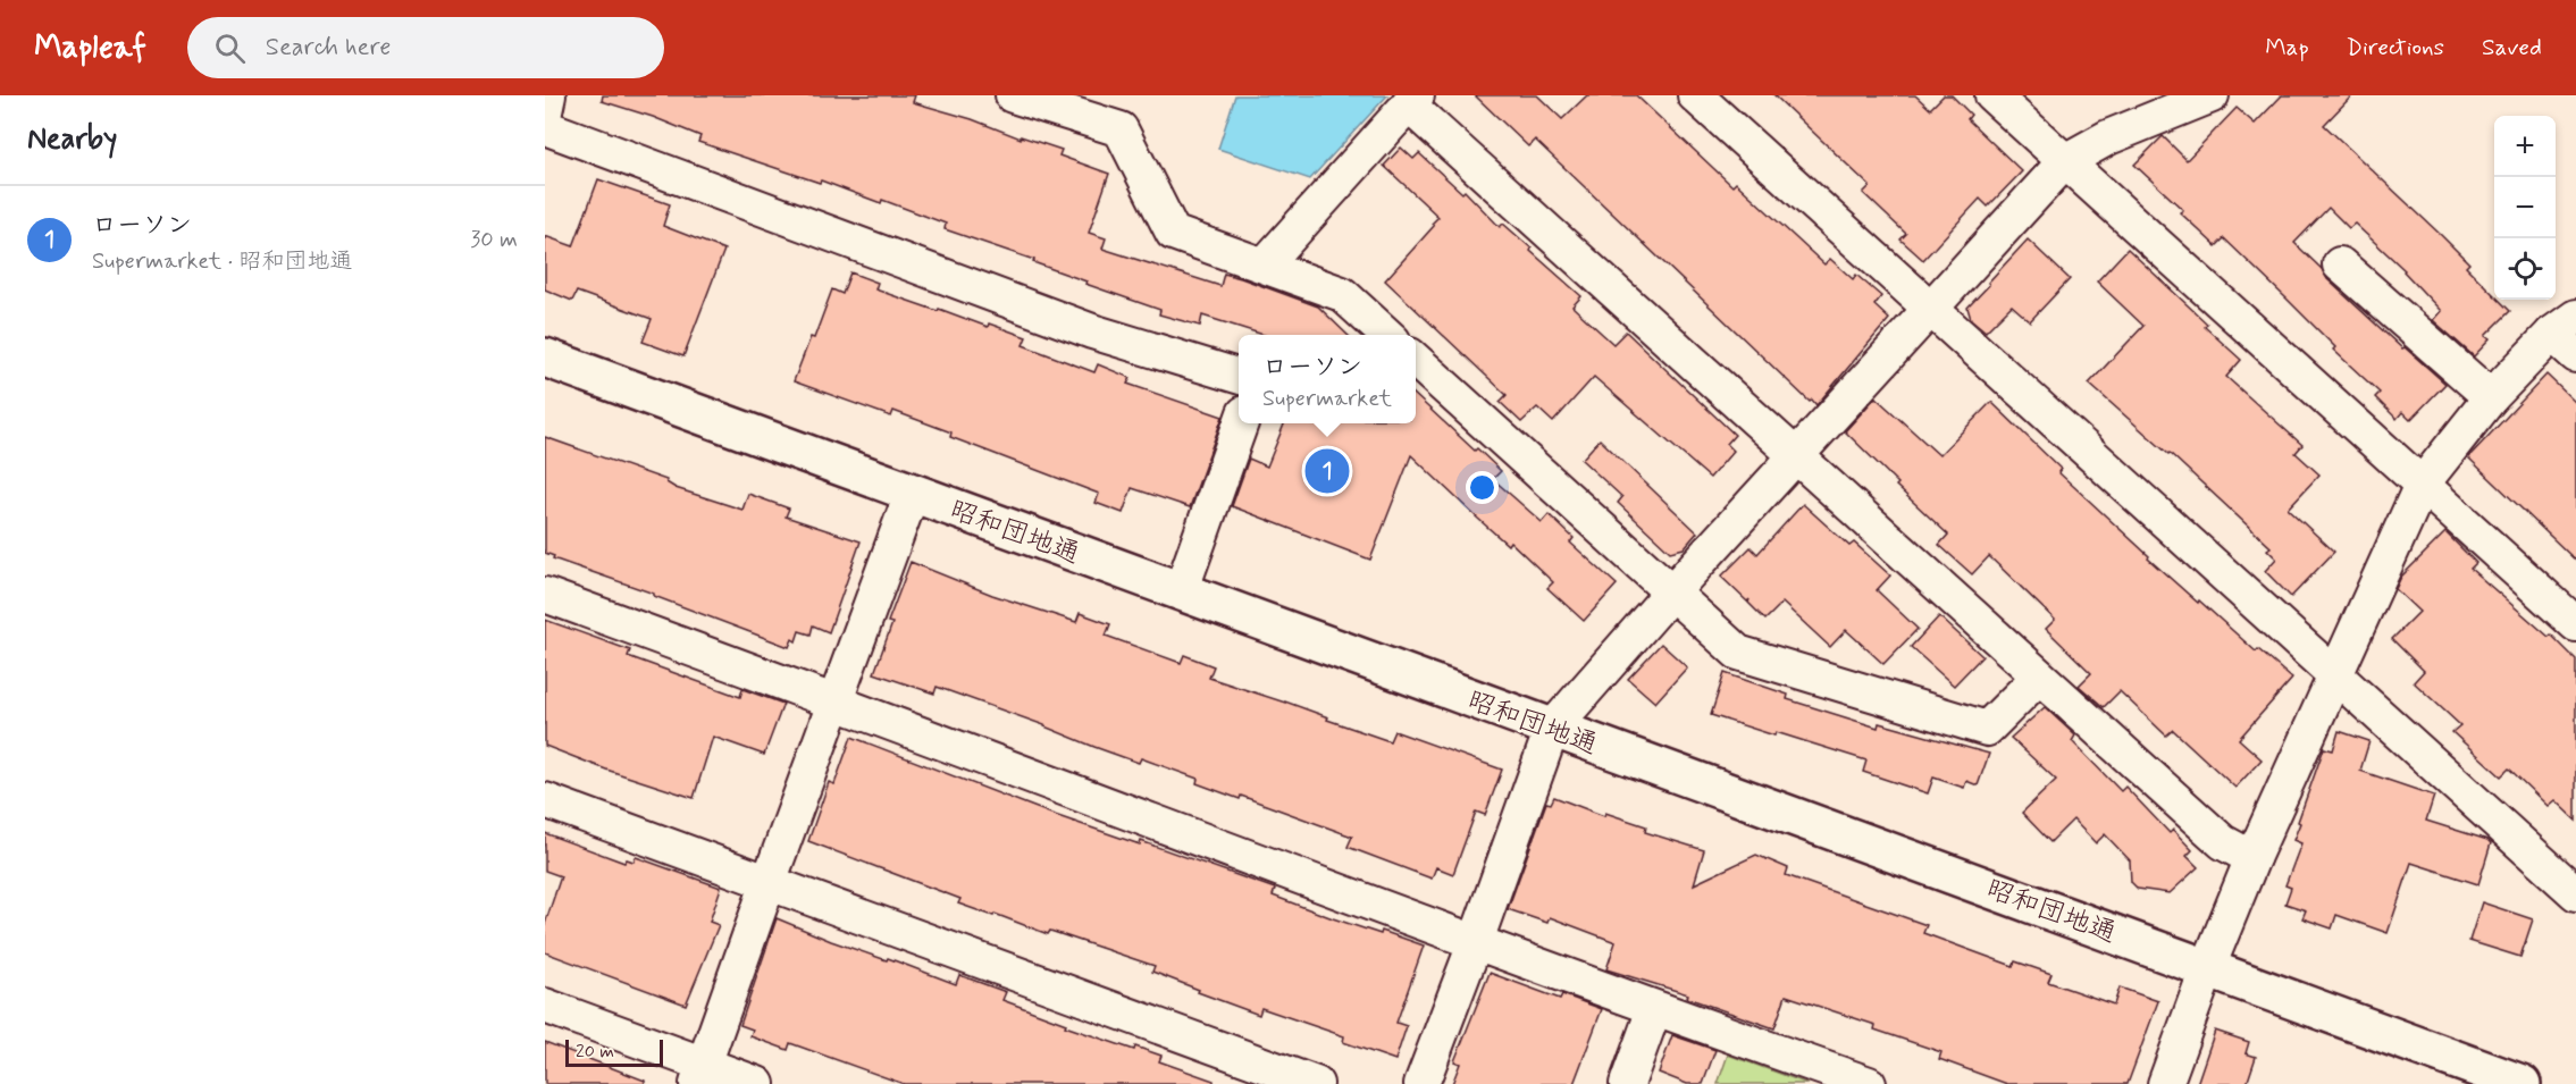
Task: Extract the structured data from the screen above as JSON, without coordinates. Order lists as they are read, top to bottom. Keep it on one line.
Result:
{"streets":{"street":["昭和団地通"]},"scale_bar":"20 m","page":{"header":"Mapleaf","search":"Search here","nav":["Map","Directions","Saved"],"heading":"Nearby","map_buttons":["+","−"],"list":[{"mark":"1","name":"ローソン","note":"Supermarket · 昭和団地通","value":"30 m"}],"popup":["ローソン","Supermarket"],"pins":"1","scale":"20 m"}}
